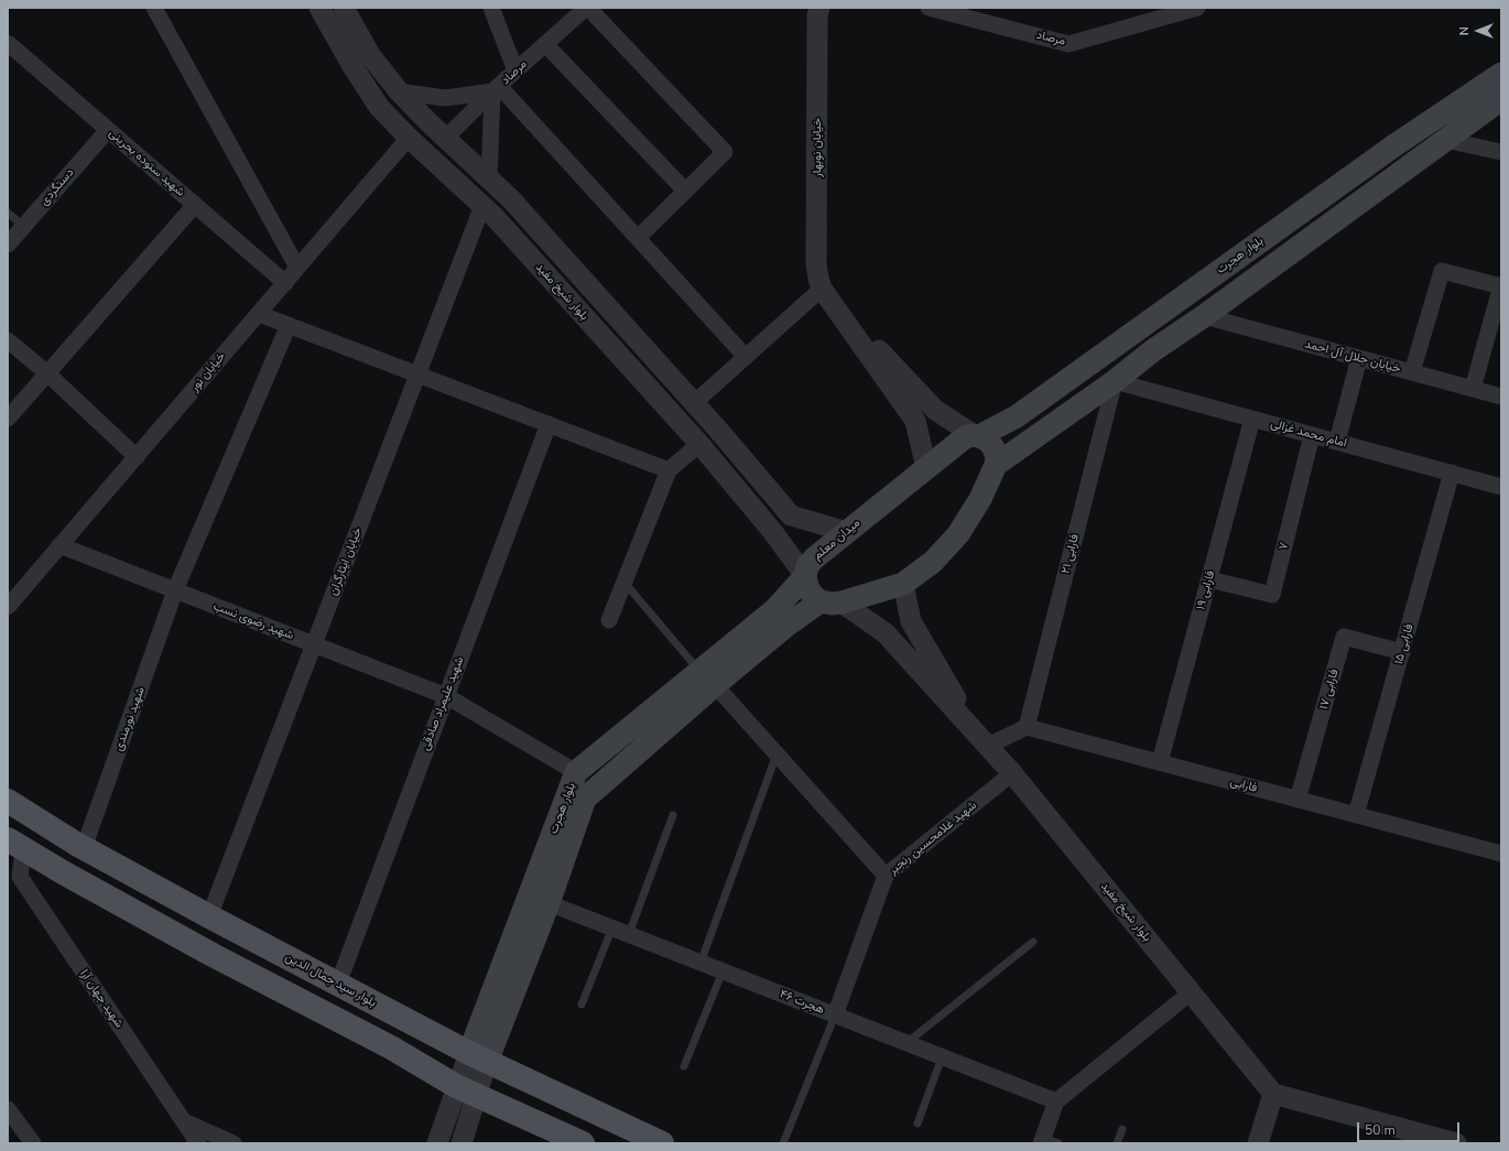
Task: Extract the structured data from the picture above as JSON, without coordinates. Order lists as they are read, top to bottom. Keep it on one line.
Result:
{"streets":{"main road":["بلوار هجرت","میدان معلم","بلوار سید جمال الدین"],"street":["مرصاد","خیابان نوبهار","شهید ستوده بحرینی","دستگردی","بلوار شیخ مفید","خیابان جلال آل احمد","خیابان نور","امام محمد غزالی","۷","فارابی ۲۱","خیابان ایثارگران","فارابی ۱۹","شهید رضوی نسب","فارابی ۱۵","فارابی ۱۷","شهید علیمراد صادقی","شهید نورمندی","فارابی","شهید غلامحسین رنجبر","شهید جهان آرا","هجرت ۴۶"]},"crossings":[["مرصاد","بلوار شیخ مفید"],["شهید ستوده بحرینی","دستگردی"],["شهید ستوده بحرینی","خیابان نور"],["بلوار هجرت","بلوار شیخ مفید"],["بلوار هجرت","میدان معلم"],["بلوار هجرت","شهید رضوی نسب"],["بلوار هجرت","بلوار سید جمال الدین"],["بلوار هجرت","هجرت ۴۶"],["بلوار شیخ مفید","خیابان نور"],["بلوار شیخ مفید","میدان معلم"],["بلوار شیخ مفید","خیابان ایثارگران"],["بلوار شیخ مفید","شهید غلامحسین رنجبر"],["خیابان نور","شهید رضوی نسب"],["امام محمد غزالی","۷"],["امام محمد غزالی","فارابی ۲۱"],["امام محمد غزالی","فارابی ۱۹"],["امام محمد غزالی","فارابی ۱۵"],["۷","فارابی ۱۹"],["فارابی ۲۱","فارابی"],["خیابان ایثارگران","شهید رضوی نسب"],["خیابان ایثارگران","بلوار سید جمال الدین"],["فارابی ۱۹","فارابی"],["شهید رضوی نسب","شهید علیمراد صادقی"],["شهید رضوی نسب","شهید نورمندی"],["فارابی ۱۵","فارابی ۱۷"],["فارابی ۱۵","فارابی"],["فارابی ۱۷","فارابی"],["شهید علیمراد صادقی","بلوار سید جمال الدین"],["شهید نورمندی","بلوار سید جمال الدین"],["شهید غلامحسین رنجبر","هجرت ۴۶"]],"scale_bar":"50 m","north":"left"}
